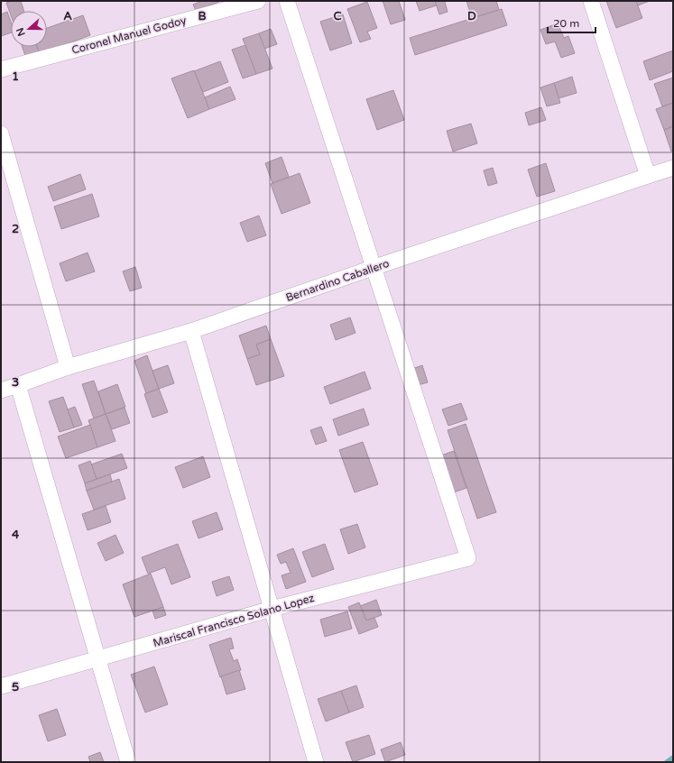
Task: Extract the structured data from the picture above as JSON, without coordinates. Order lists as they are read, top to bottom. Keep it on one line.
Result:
{"streets":{"street":["Coronel Manuel Godoy","Bernardino Caballero","Mariscal Francisco Solano Lopez"]},"crossings":[["Bernardino Caballero","Mariscal Francisco Solano Lopez"]],"scale_bar":"20 m","north":"left","grid":{"columns":["A","B","C","D"],"rows":["1","2","3","4","5"]}}
